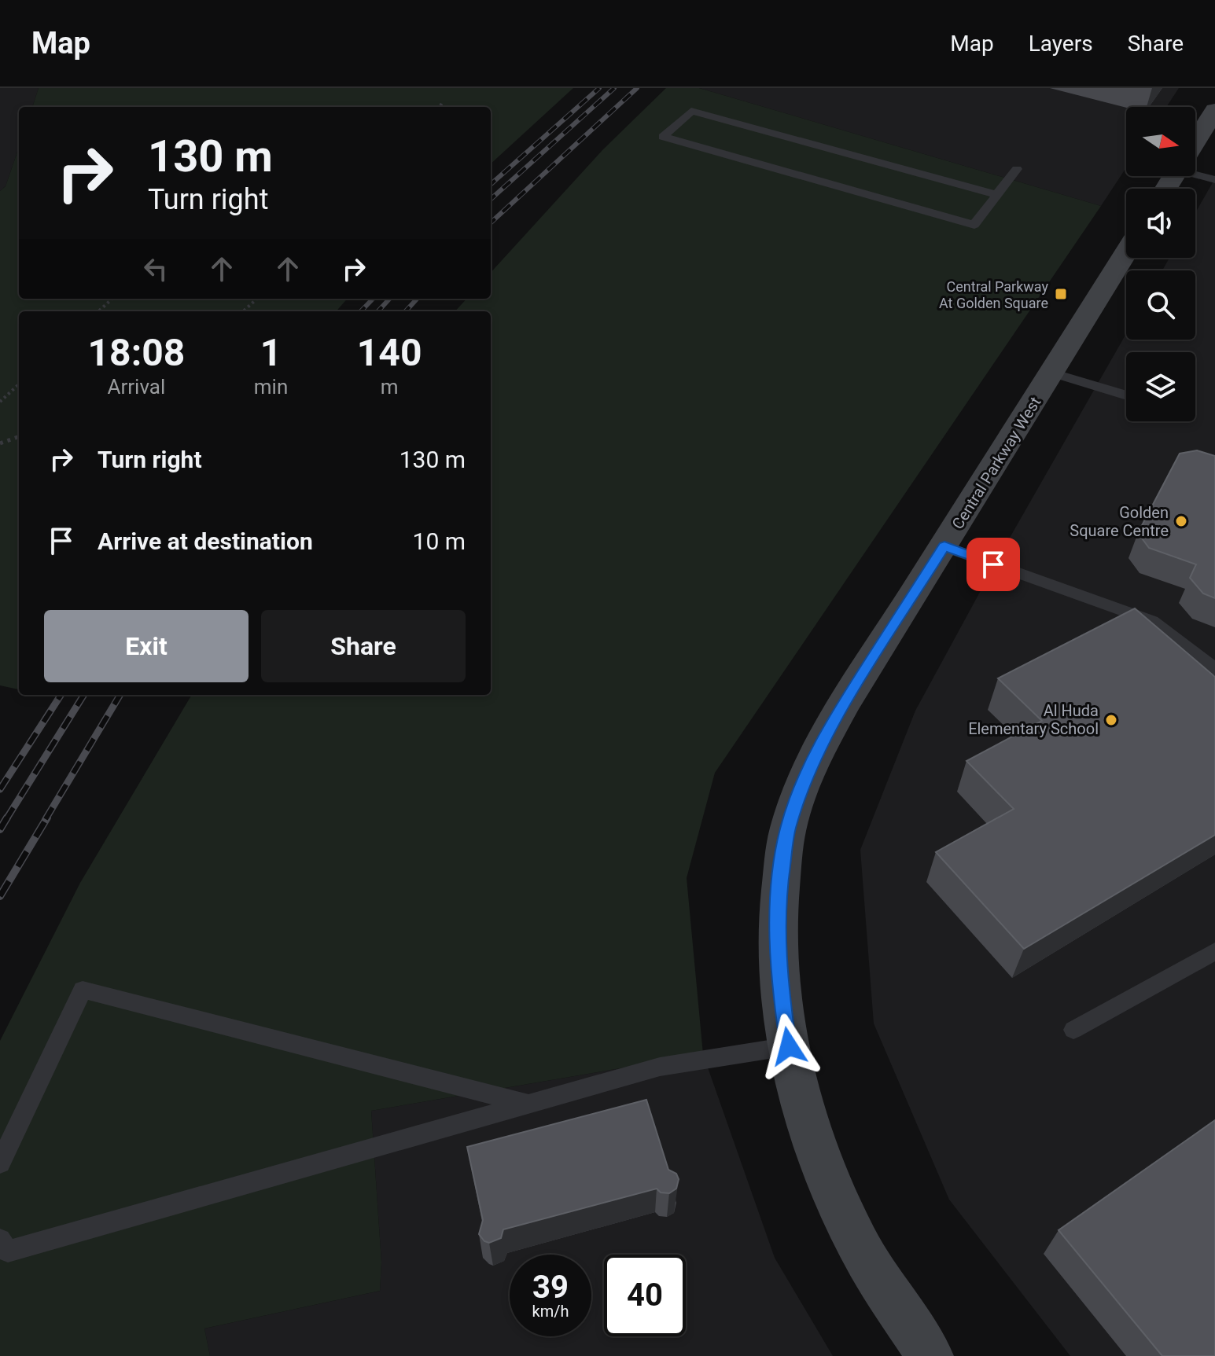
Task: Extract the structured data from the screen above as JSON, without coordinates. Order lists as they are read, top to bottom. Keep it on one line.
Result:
{"streets":{"street":["Central Parkway West"]},"places":{"transit":["Central Parkway At Golden Square"],"other":["Golden Square Centre","Al Huda Elementary School"]},"north":"right","page":{"header":"Map","nav":["Map","Layers","Share"],"turn":["130 m","Turn right"],"eta":["18:08","Arrival","1","min","140","m"],"list":[{"name":"Turn right","value":"130 m"},{"name":"Arrive at destination","value":"10 m"}],"buttons":["Exit","Share"],"speed":"39 km/h","limit":"40"}}
